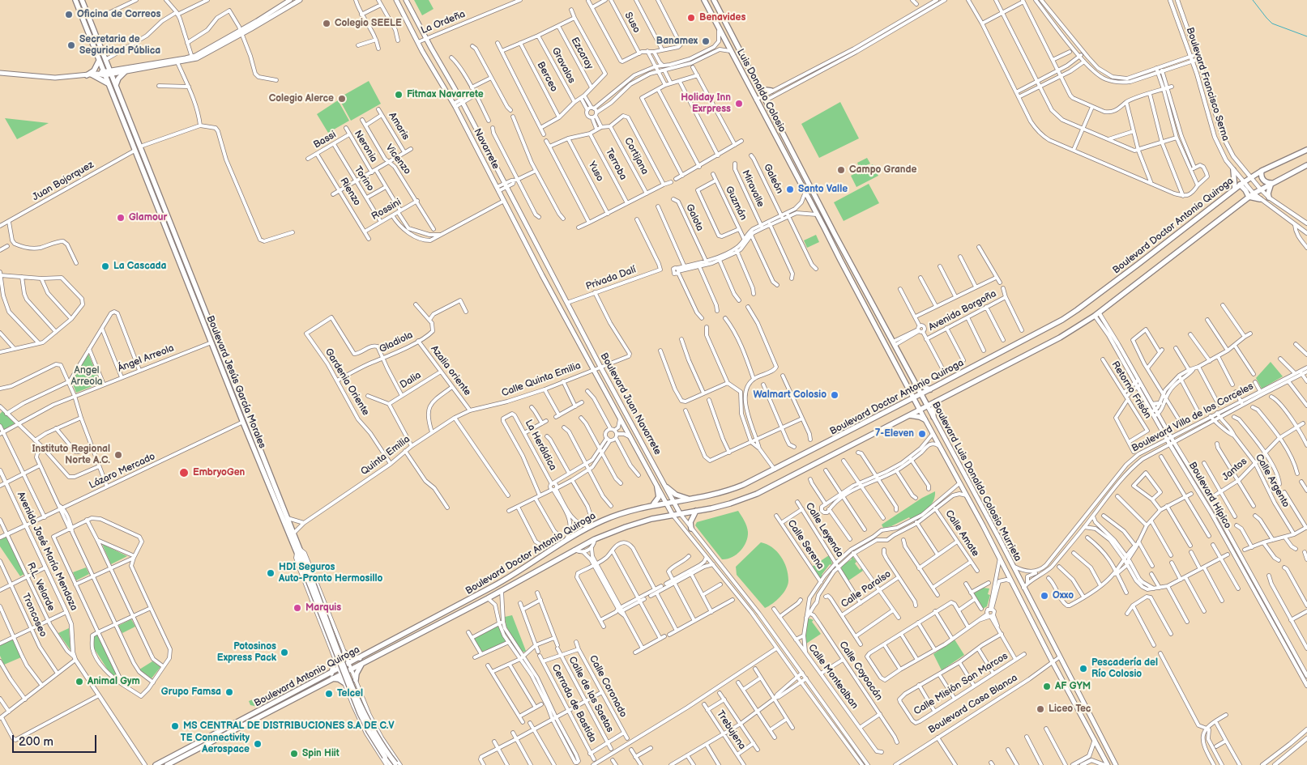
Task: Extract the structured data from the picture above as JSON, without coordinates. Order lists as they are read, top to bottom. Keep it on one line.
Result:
{"streets":{"main road":["Luis Donaldo Colosio","Navarrete","Boulevard Doctor Antonio Quiroga","Boulevard Jesús García Morales","Boulevard Juan Navarrete","Boulevard Luis Donaldo Colosio Murrieta","Boulevard Antonio Quiroga"],"street":["La Ordeña","Suso","Ezcaray","Gravalos","Berceo","Boulevard Francisco Serna","Amaris","Bassi","Neronia","Cortijana","Vicenzo","Terroba","Yuso","Torino","Galeón","Juan Bojorquez","Miravalle","Rienzo","Guzmán","Rossini","Galota","Privada Dalí","Avenida Borgoña","Gladiola","Ángel Arreola","Azalia oriente","Calle Quinta Emilia","Dalia","Gardenia Oriente","Retorno Frisón","Boulevard Villa de los Corceles","La Heráldica","Quinta Emilia","Jantos","Lázaro Mercado","Calle Argento","Boulevard Hípico","Calle Leyenda","Calle Amate","Calle Serena","Avenida José María Mendoza","R.L. Velarde","Calle Paraíso","Troncoseo","Calle Coyoacán","Calle Montealban","Calle Misión San Marcos","Calle Coronado","Calle de las Saetas","Cerrada de Bastida","Boulevard Casa Blanca","Trebujena"]},"crossings":[["La Ordeña","Navarrete"],["Boulevard Francisco Serna","Boulevard Doctor Antonio Quiroga"],["Luis Donaldo Colosio","Boulevard Luis Donaldo Colosio Murrieta"],["Bassi","Neronia"],["Bassi","Torino"],["Bassi","Rienzo"],["Neronia","Rossini"],["Navarrete","Privada Dalí"],["Navarrete","Boulevard Juan Navarrete"],["Vicenzo","Rossini"],["Torino","Rossini"],["Juan Bojorquez","Boulevard Jesús García Morales"],["Rienzo","Rossini"],["Boulevard Doctor Antonio Quiroga","Boulevard Juan Navarrete"],["Boulevard Doctor Antonio Quiroga","Boulevard Luis Donaldo Colosio Murrieta"],["Boulevard Doctor Antonio Quiroga","Boulevard Hípico"],["Boulevard Doctor Antonio Quiroga","Boulevard Antonio Quiroga"],["Privada Dalí","Calle Quinta Emilia"],["Privada Dalí","Boulevard Juan Navarrete"],["Gladiola","Azalia oriente"],["Gladiola","Gardenia Oriente"],["Ángel Arreola","Boulevard Jesús García Morales"],["Azalia oriente","Dalia"],["Azalia oriente","Quinta Emilia"],["Calle Quinta Emilia","Boulevard Juan Navarrete"],["Calle Quinta Emilia","Quinta Emilia"],["Boulevard Jesús García Morales","Quinta Emilia"],["Boulevard Jesús García Morales","Lázaro Mercado"],["Gardenia Oriente","Quinta Emilia"],["Boulevard Villa de los Corceles","Calle Argento"],["Boulevard Villa de los Corceles","Boulevard Luis Donaldo Colosio Murrieta"],["Boulevard Villa de los Corceles","Boulevard Hípico"],["Jantos","Calle Argento"],["Lázaro Mercado","Avenida José María Mendoza"],["Lázaro Mercado","R.L. Velarde"],["Boulevard Luis Donaldo Colosio Murrieta","Boulevard Casa Blanca"],["Calle Leyenda","Calle Paraíso"],["Avenida José María Mendoza","R.L. Velarde"]],"parks":["Angel Arreola"],"places":["Oficina de Correos","Benavides","Colegio SEELE","Banamex","Secretaria de Seguridad Pública","Fitmax Navarrete","Colegio Alerce","Holiday Inn Exrpress","Campo Grande","Santo Valle","Glamour","La Cascada","Walmart Colosio","7-Eleven","Instituto Regional Norte A.C.","EmbryoGen","HDI Seguros Auto-Pronto Hermosillo","Oxxo","Marquis","Potosinos Express Pack","Pescadería del Río Colosio","Animal Gym","AF GYM","Grupo Famsa","Telcel","Liceo Tec","MS CENTRAL DE DISTRIBUCIONES S.A DE C.V","TE Connectivity Aerospace","Spin Hiit"],"scale_bar":"200 m"}
